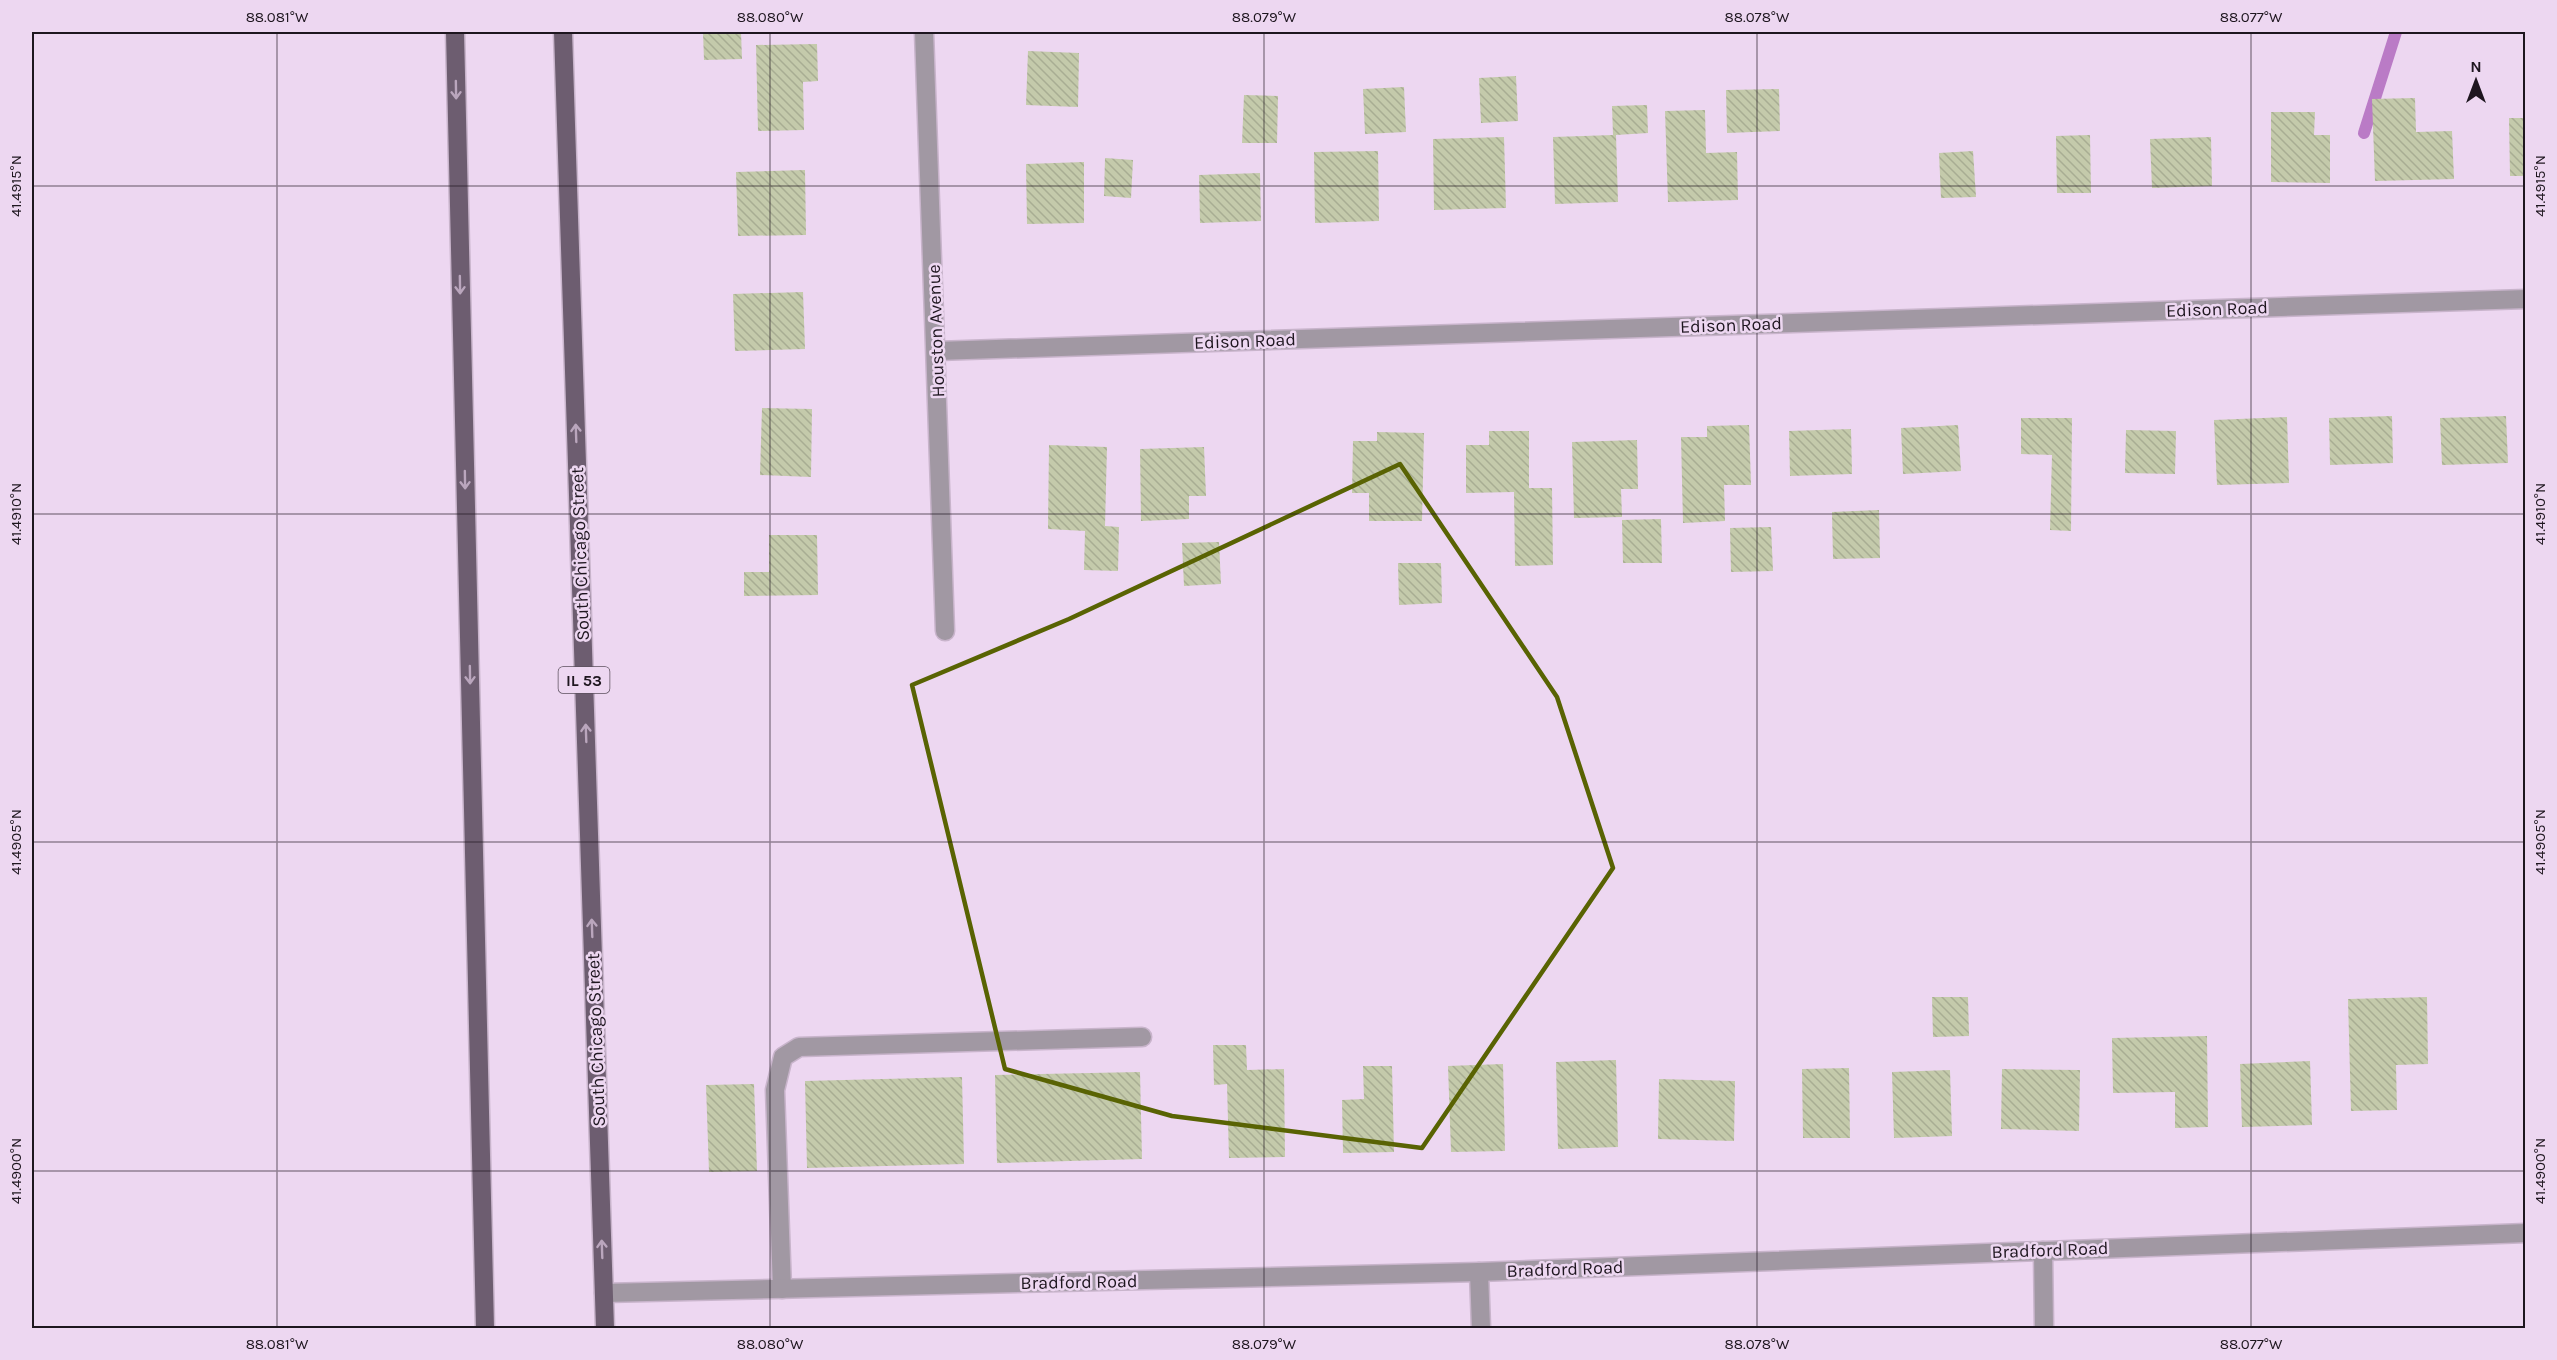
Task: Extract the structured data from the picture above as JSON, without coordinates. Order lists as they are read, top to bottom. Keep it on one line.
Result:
{"streets":{"main road":["South Chicago Street","IL 53"],"street":["Edison Road","Houston Avenue","Bradford Road"]},"crossings":[["Edison Road","Houston Avenue"],["South Chicago Street","Bradford Road"]],"north":"top","coordinates":["88.081°W","88.080°W","88.079°W","88.078°W","88.077°W","41.4915°N","41.4910°N","41.4905°N","41.4900°N"]}
